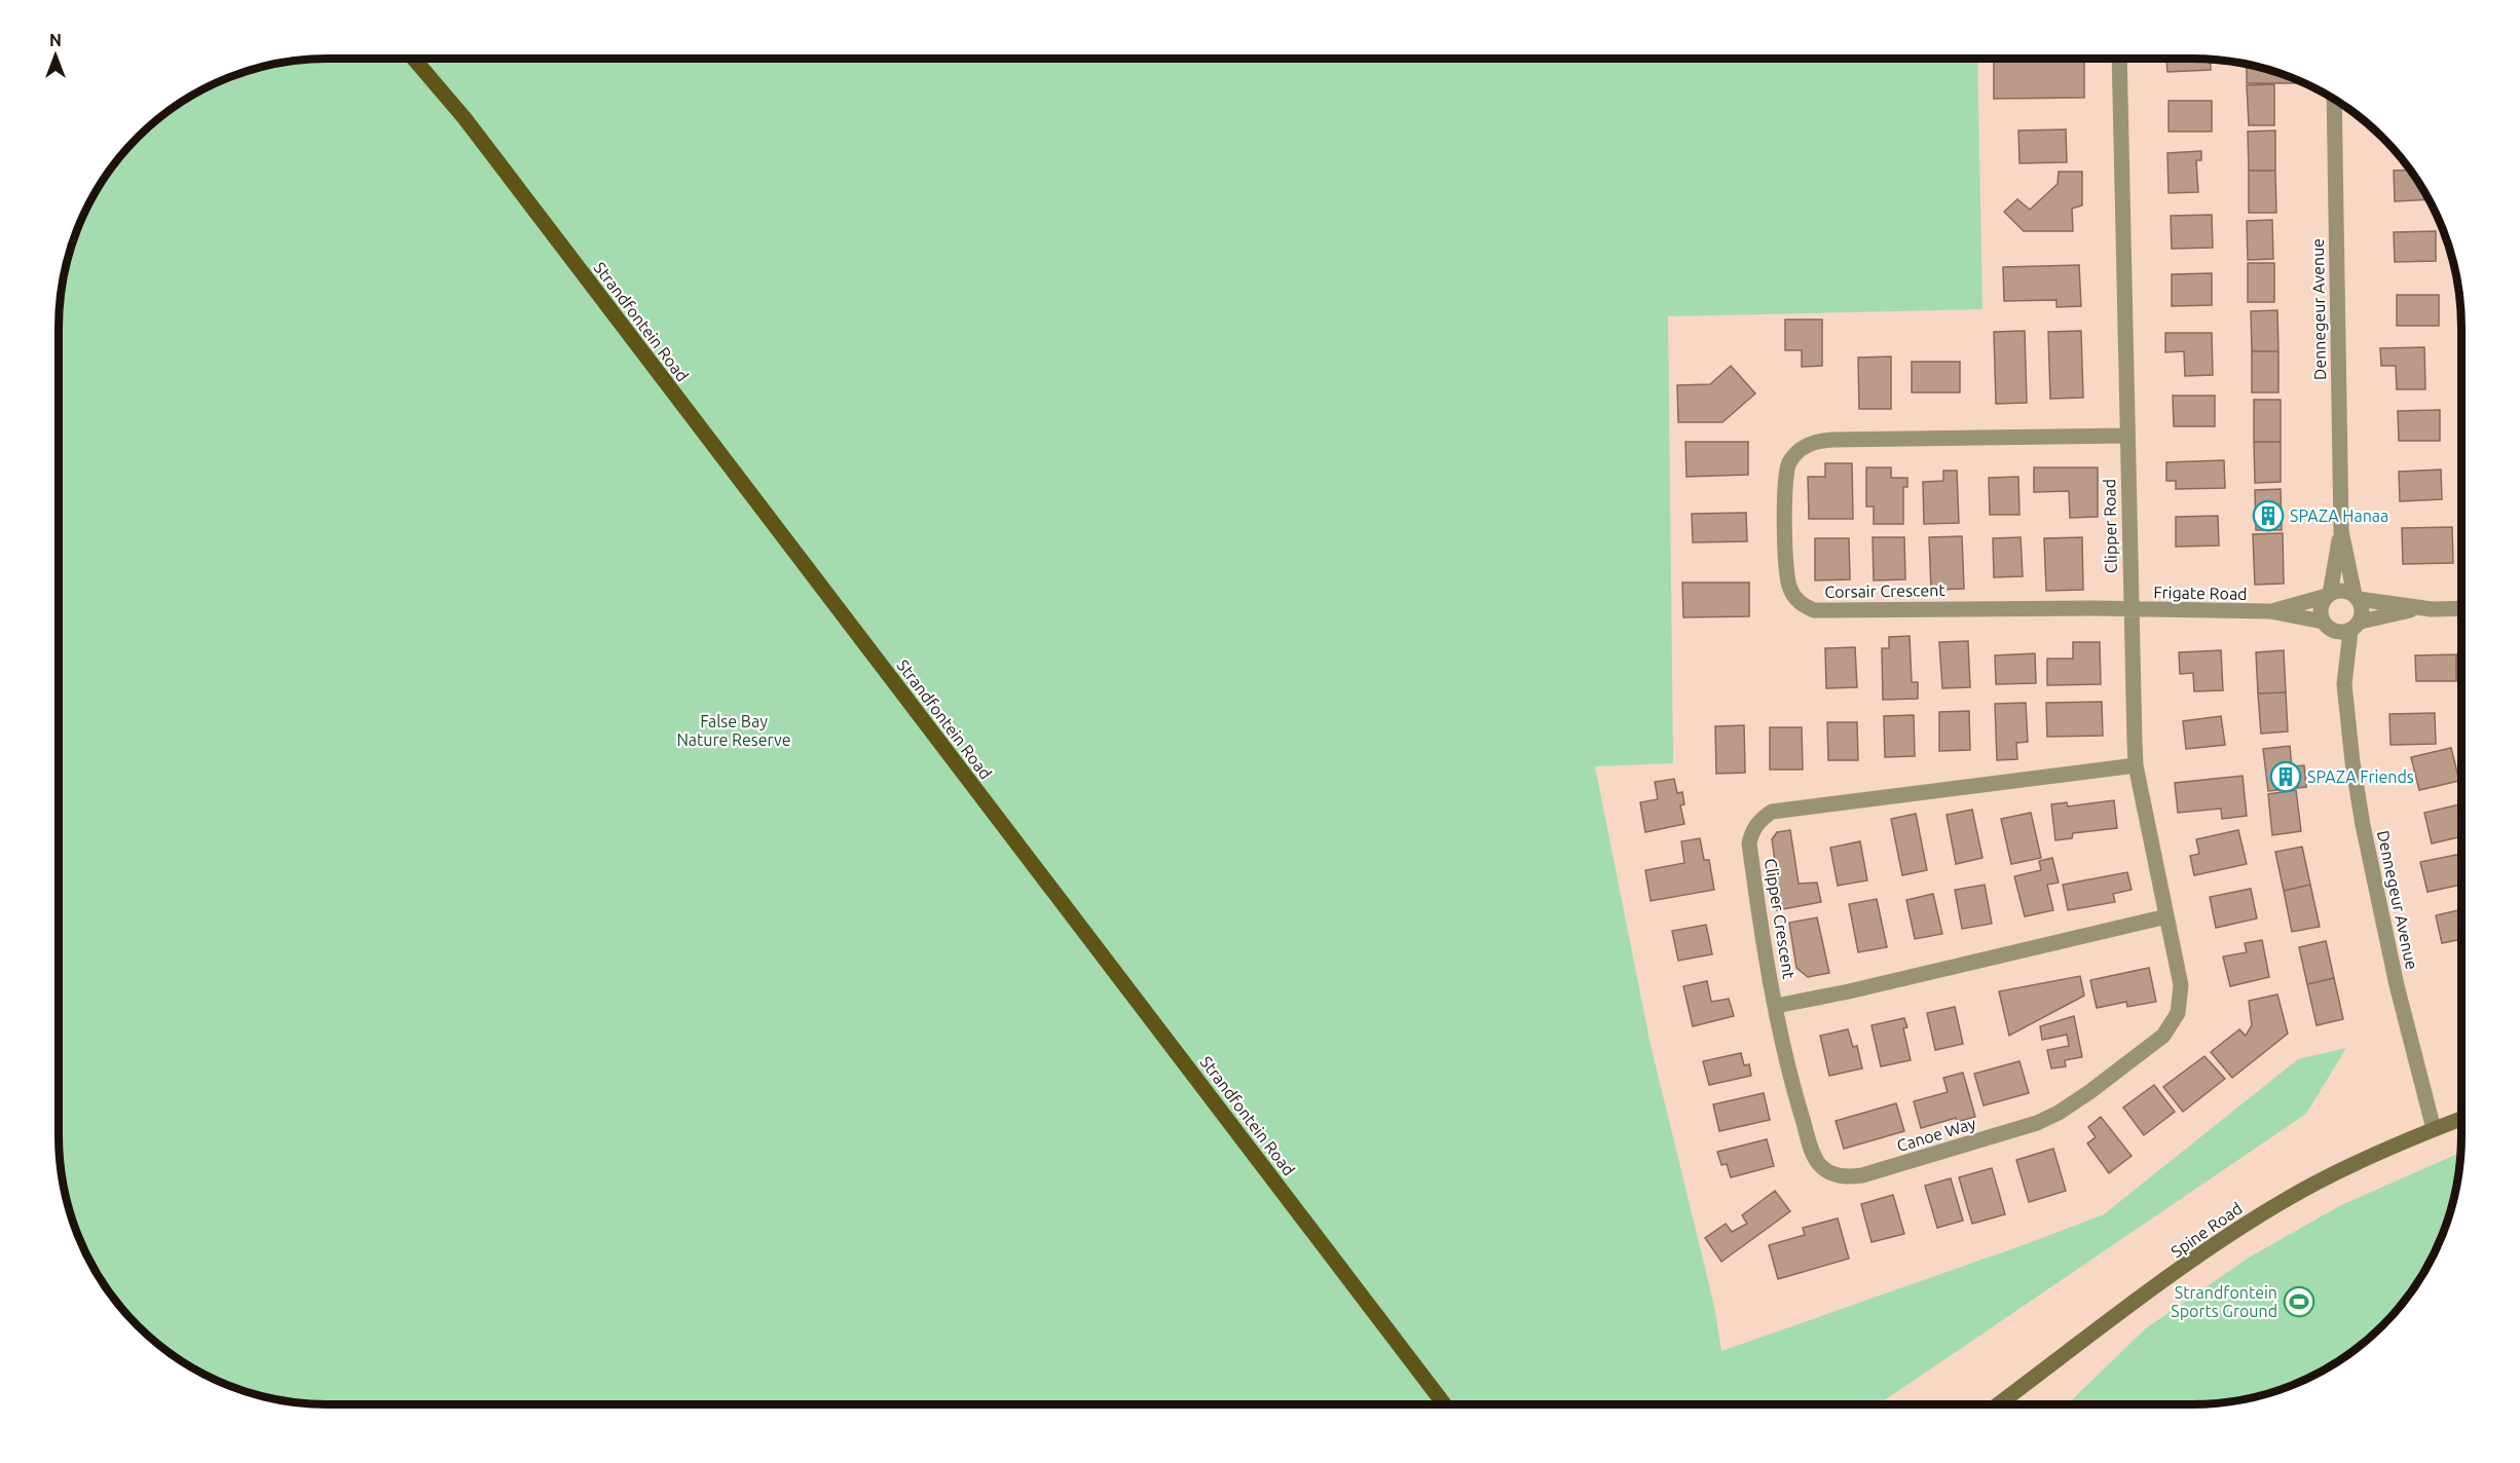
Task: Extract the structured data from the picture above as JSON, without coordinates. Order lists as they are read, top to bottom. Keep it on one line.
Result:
{"streets":{"main road":["Strandfontein Road","Spine Road"],"street":["Dennegeur Avenue","Clipper Road","Corsair Crescent","Frigate Road","Clipper Crescent","Canoe Way"]},"crossings":[["Dennegeur Avenue","Frigate Road"],["Dennegeur Avenue","Spine Road"],["Clipper Road","Corsair Crescent"],["Clipper Road","Frigate Road"],["Clipper Road","Clipper Crescent"],["Clipper Road","Canoe Way"],["Corsair Crescent","Frigate Road"],["Clipper Crescent","Canoe Way"]],"parks":["False Bay Nature Reserve"],"places":{"building":["SPAZA Hanaa","SPAZA Friends"],"sports":["Strandfontein Sports Ground"]},"north":"top"}
